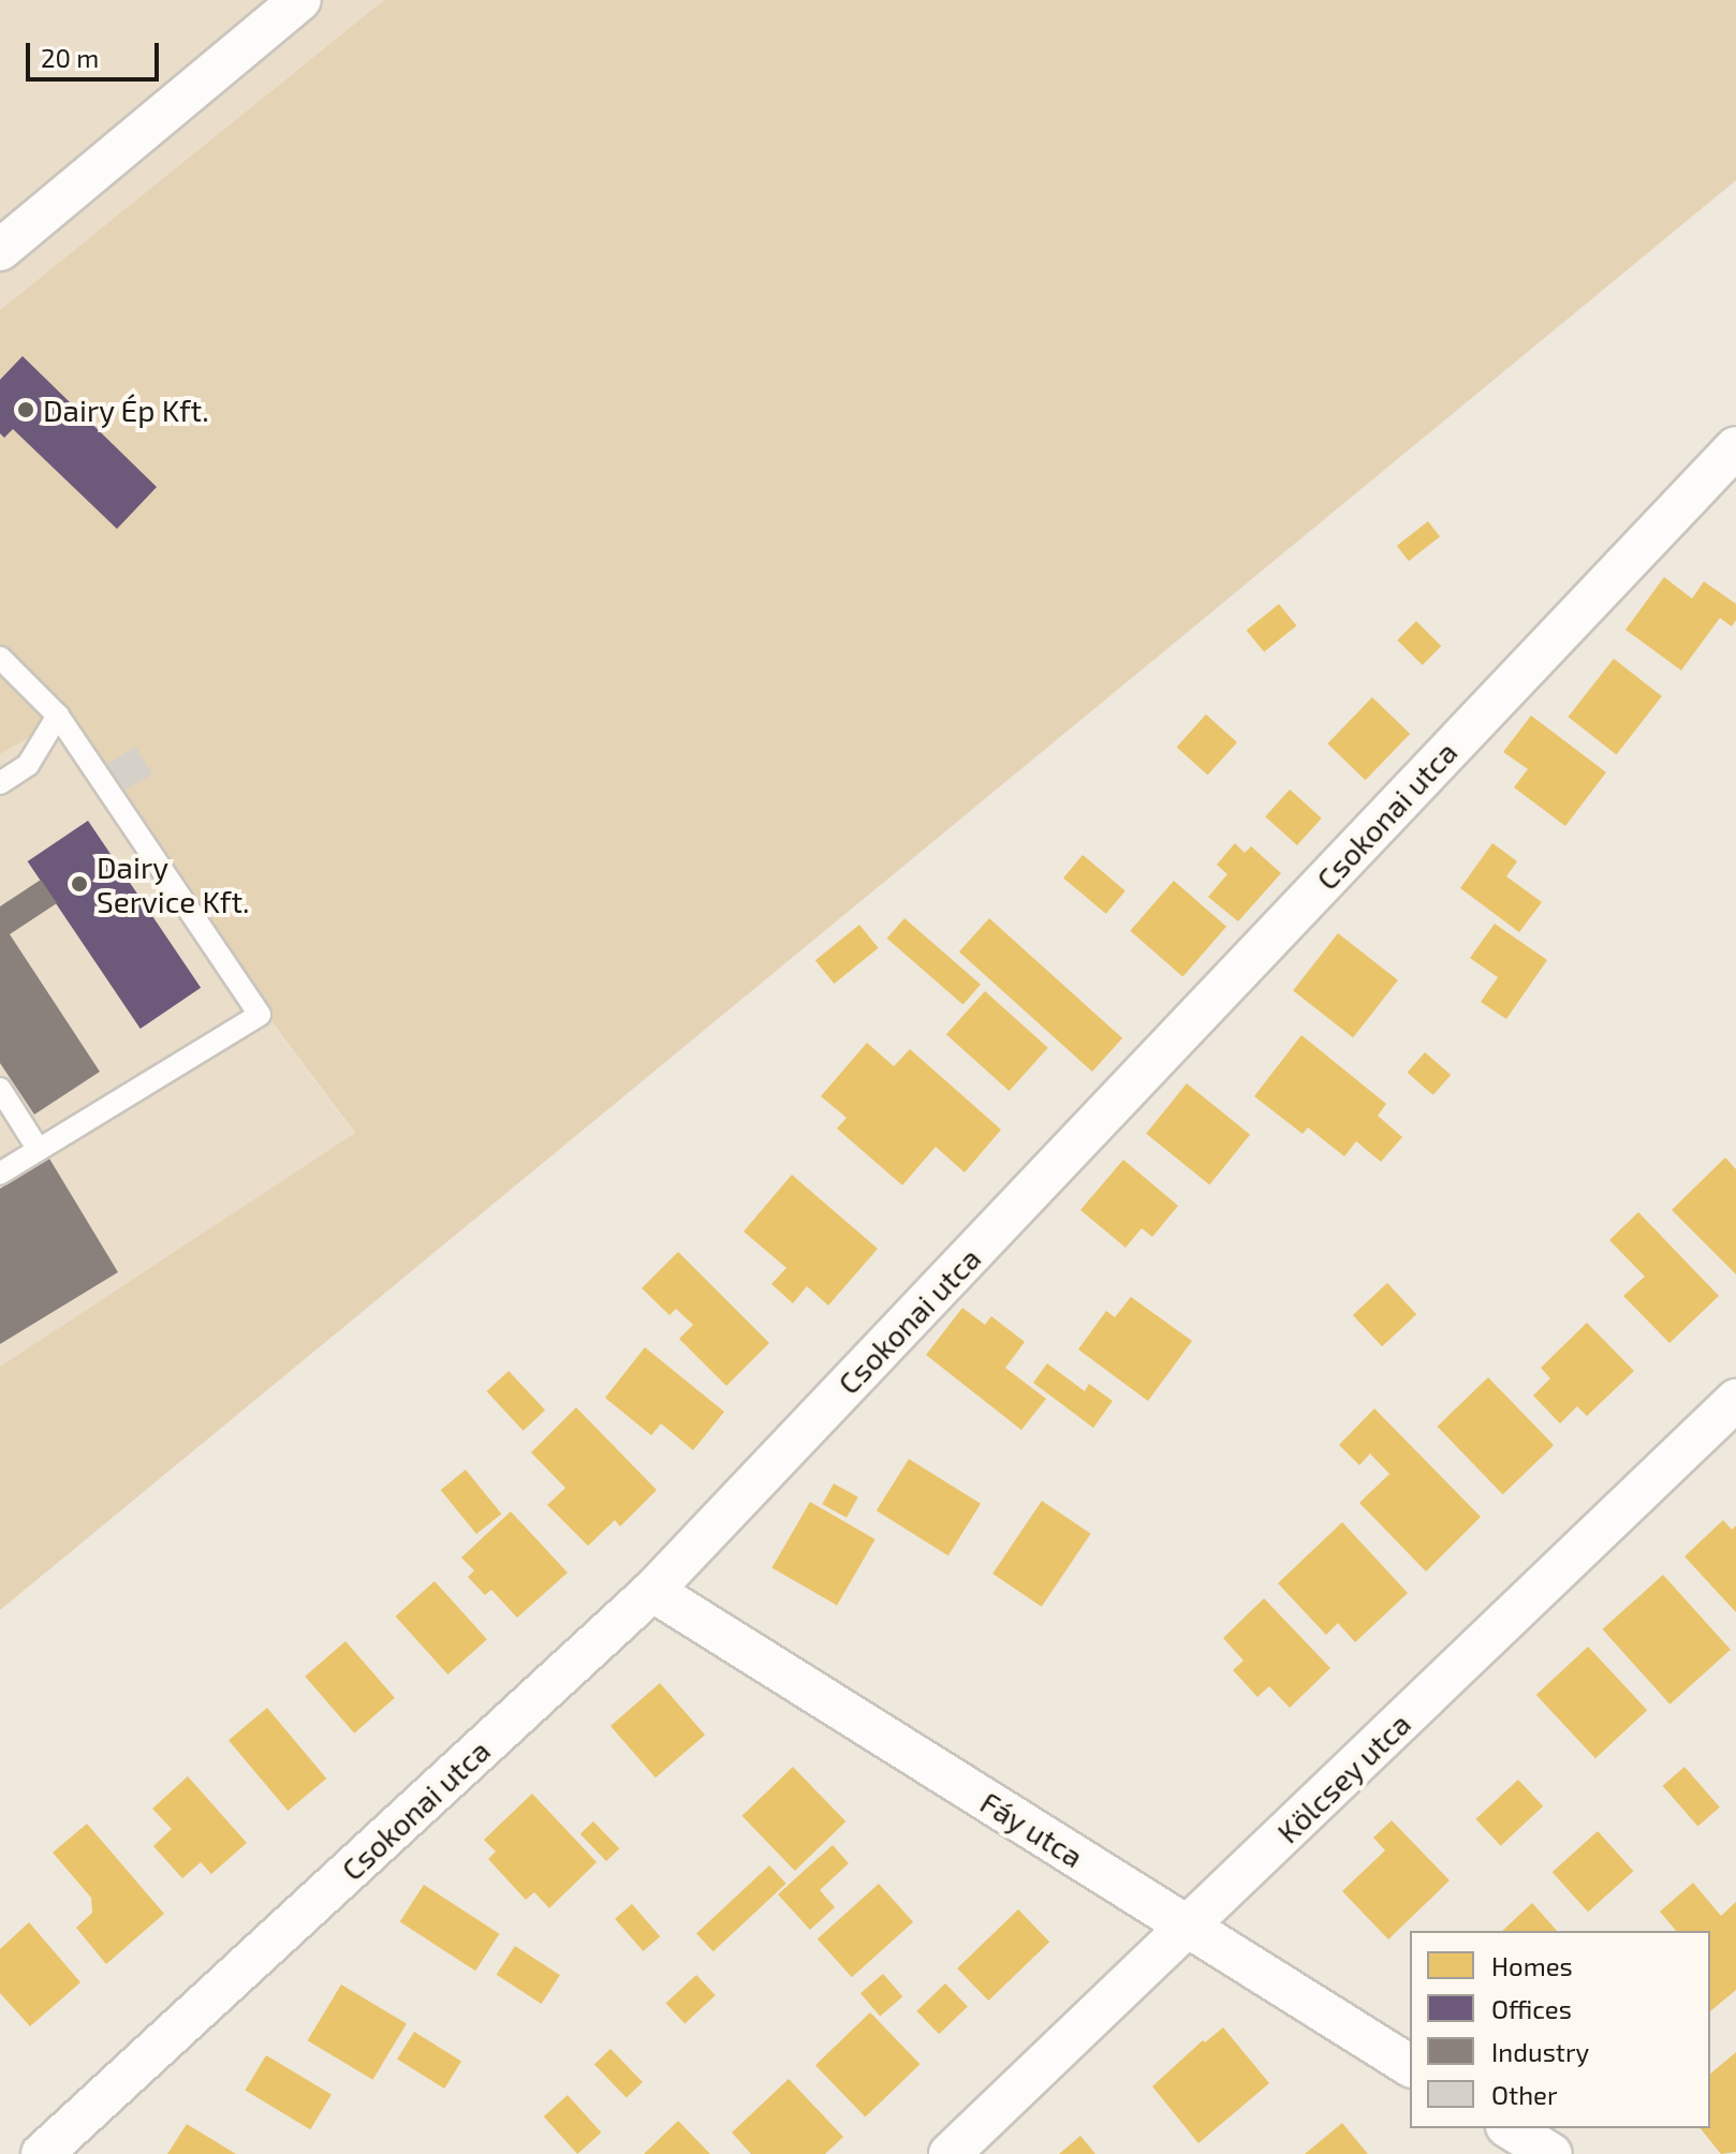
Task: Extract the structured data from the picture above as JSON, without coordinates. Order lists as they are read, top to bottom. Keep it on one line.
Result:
{"streets":{"street":["Csokonai utca","Kölcsey utca","Fáy utca"]},"crossings":[["Csokonai utca","Fáy utca"],["Kölcsey utca","Fáy utca"]],"places":["Dairy Ép Kft.","Dairy Service Kft."],"legend":["Homes","Offices","Industry","Other"],"scale_bar":"20 m"}
